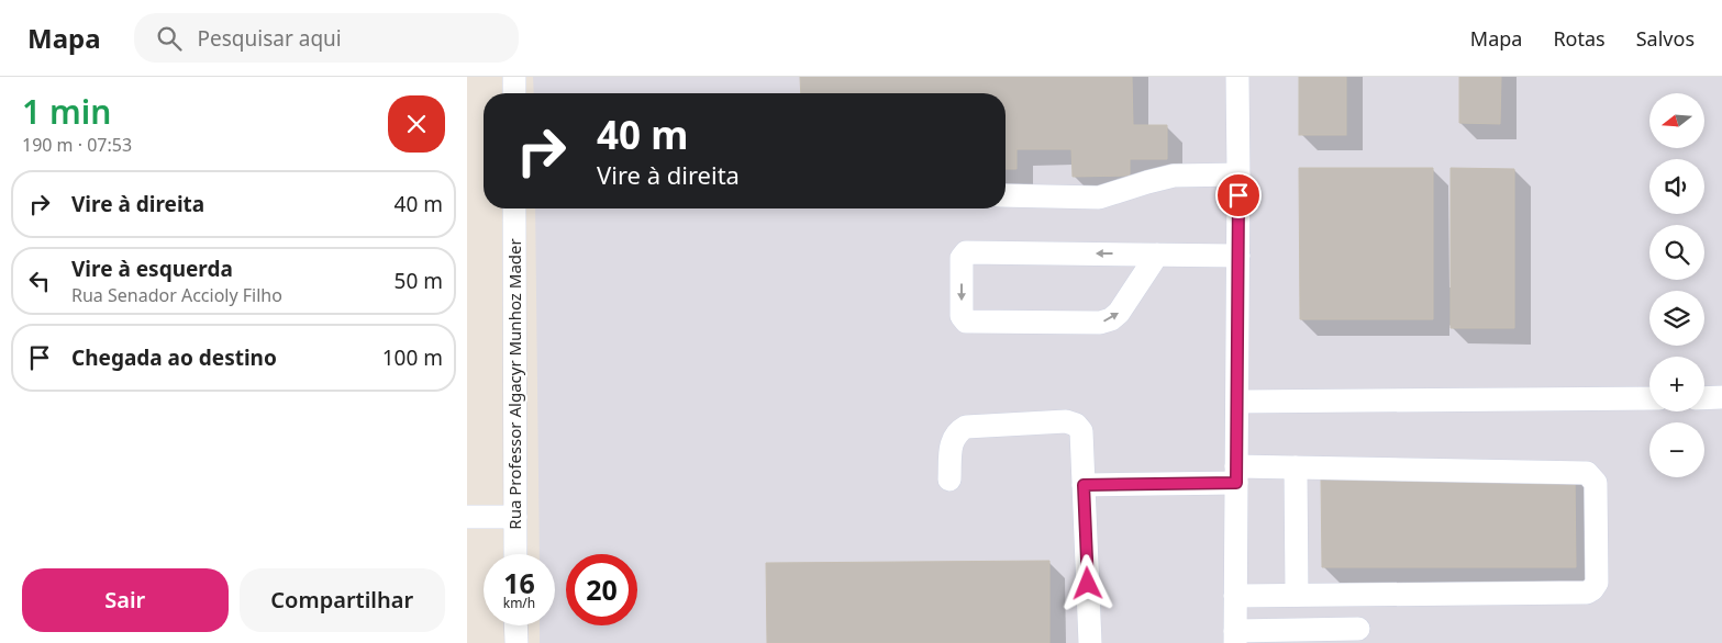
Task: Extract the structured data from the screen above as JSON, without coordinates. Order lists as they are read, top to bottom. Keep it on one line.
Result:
{"streets":{"street":["Rua Professor Algacyr Munhoz Mader"]},"north":"left","page":{"header":"Mapa","search":"Pesquisar aqui","nav":["Mapa","Rotas","Salvos"],"heading":["1 min","190 m · 07:53"],"map_buttons":["+","−"],"turn":["40 m","Vire à direita"],"list":[{"name":"Vire à direita","value":"40 m"},{"name":"Vire à esquerda","note":"Rua Senador Accioly Filho","value":"50 m"},{"name":"Chegada ao destino","value":"100 m"}],"speed":"16 km/h","limit":"20","buttons":["Sair","Compartilhar"]}}
